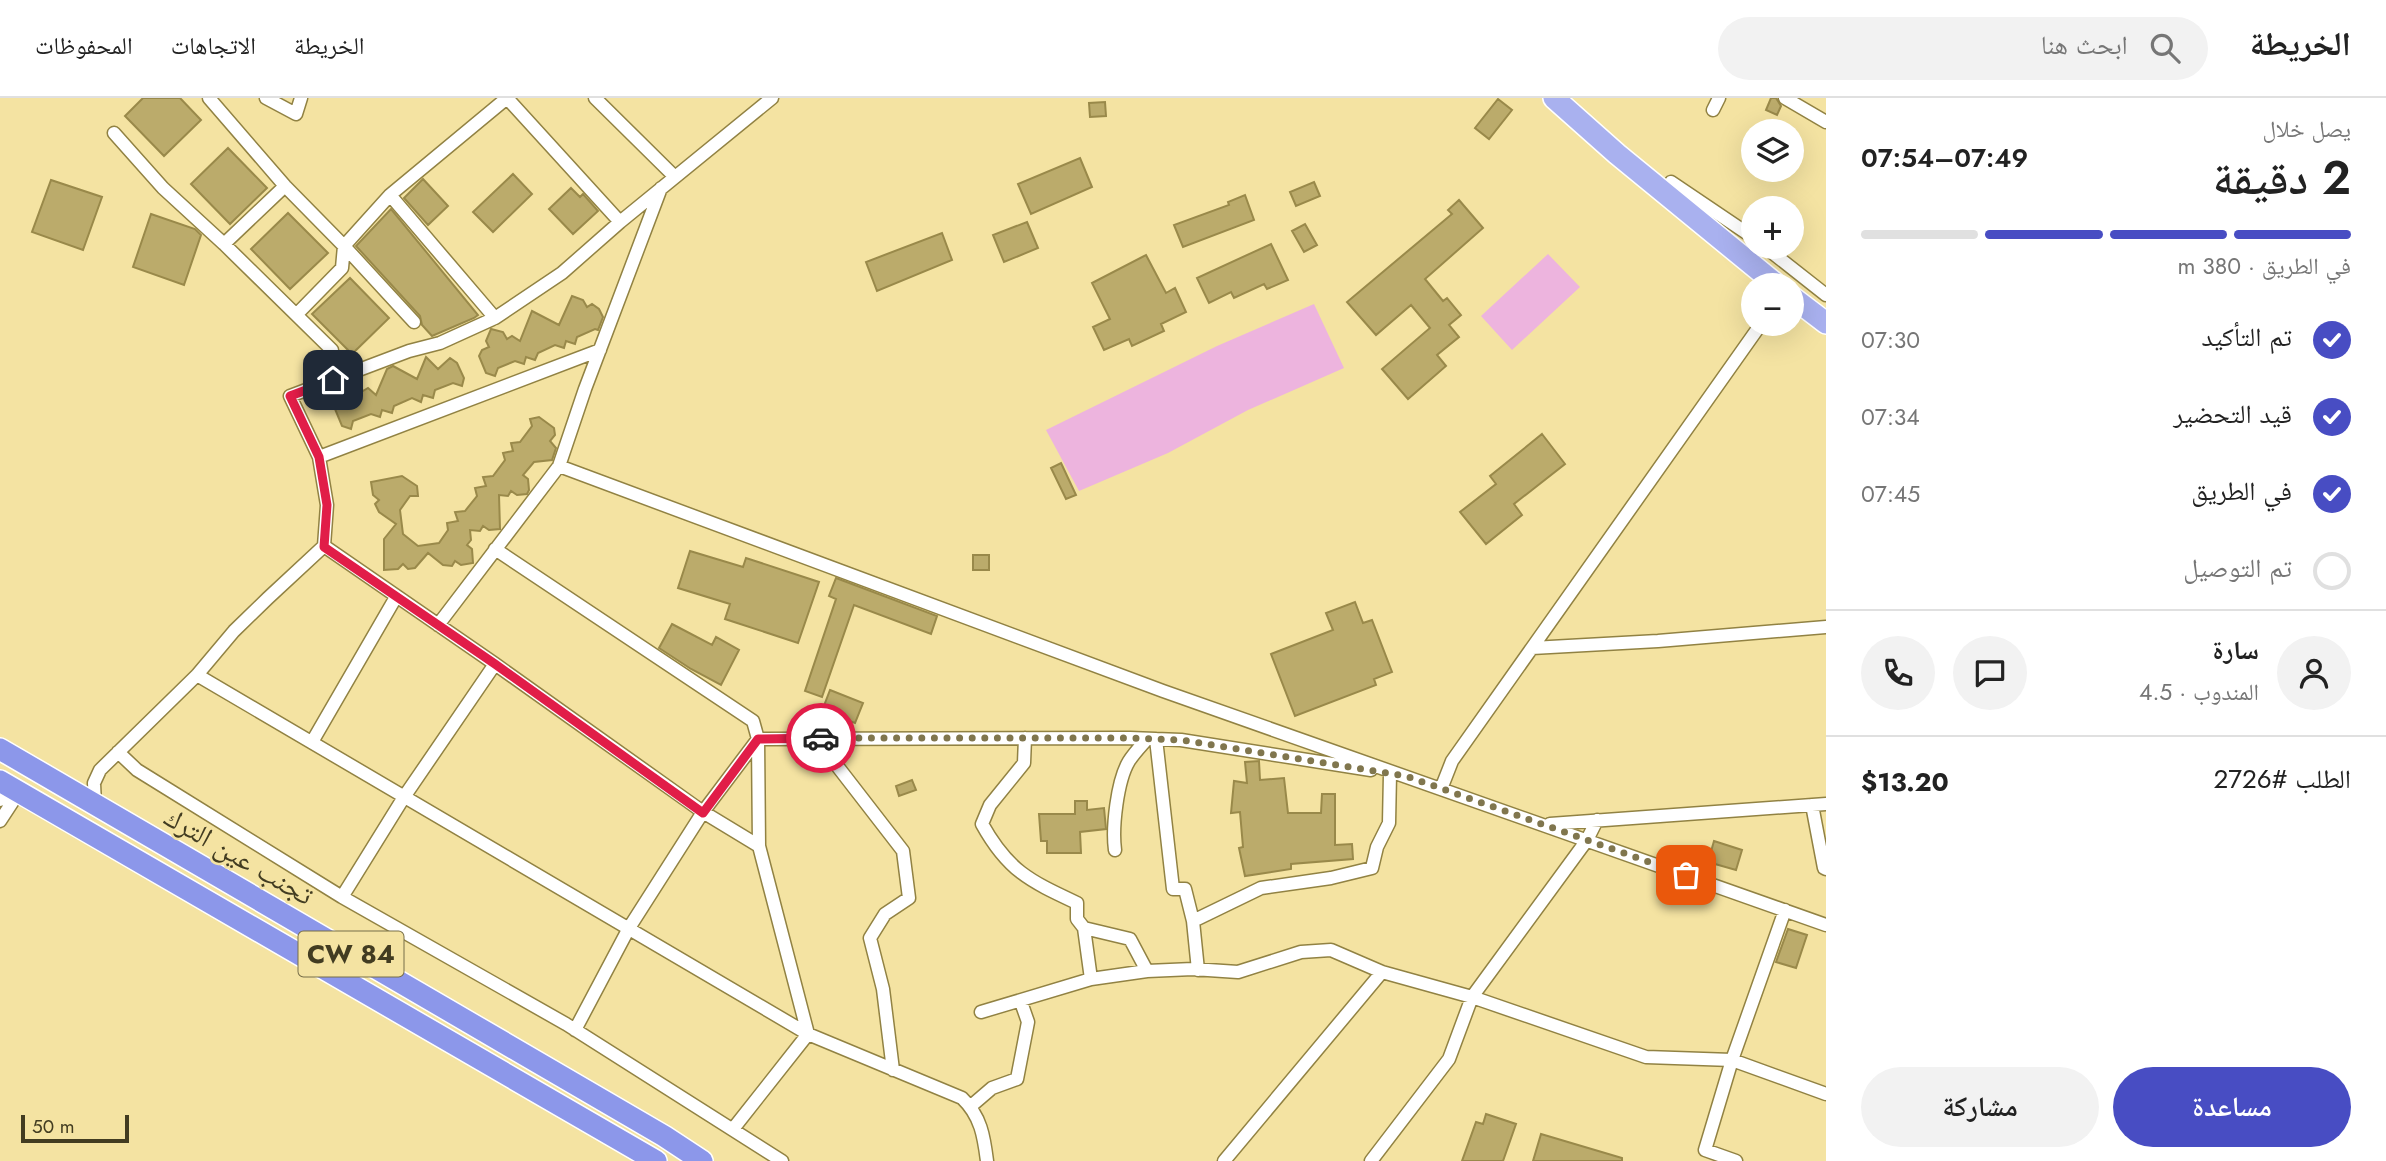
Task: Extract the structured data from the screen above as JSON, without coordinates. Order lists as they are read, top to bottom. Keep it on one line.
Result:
{"streets":{"highway":["تجنب عين الترك","CW 84"]},"scale_bar":"50 m","page":{"header":"الخريطة","search":"ابحث هنا","nav":["الخريطة","الاتجاهات","المحفوظات"],"heading":["2 دقيقة","يصل خلال","07:49–07:54"],"panel":["سارة","المندوب · 4.5","الطلب #2726","$13.20"],"map_buttons":["+","−"],"bar":"في الطريق · 380 m","list":[["تم التأكيد","07:30"],["قيد التحضير","07:34"],["في الطريق","07:45"],"تم التوصيل"],"buttons":["مساعدة","مشاركة"],"scale":"50 m"}}
